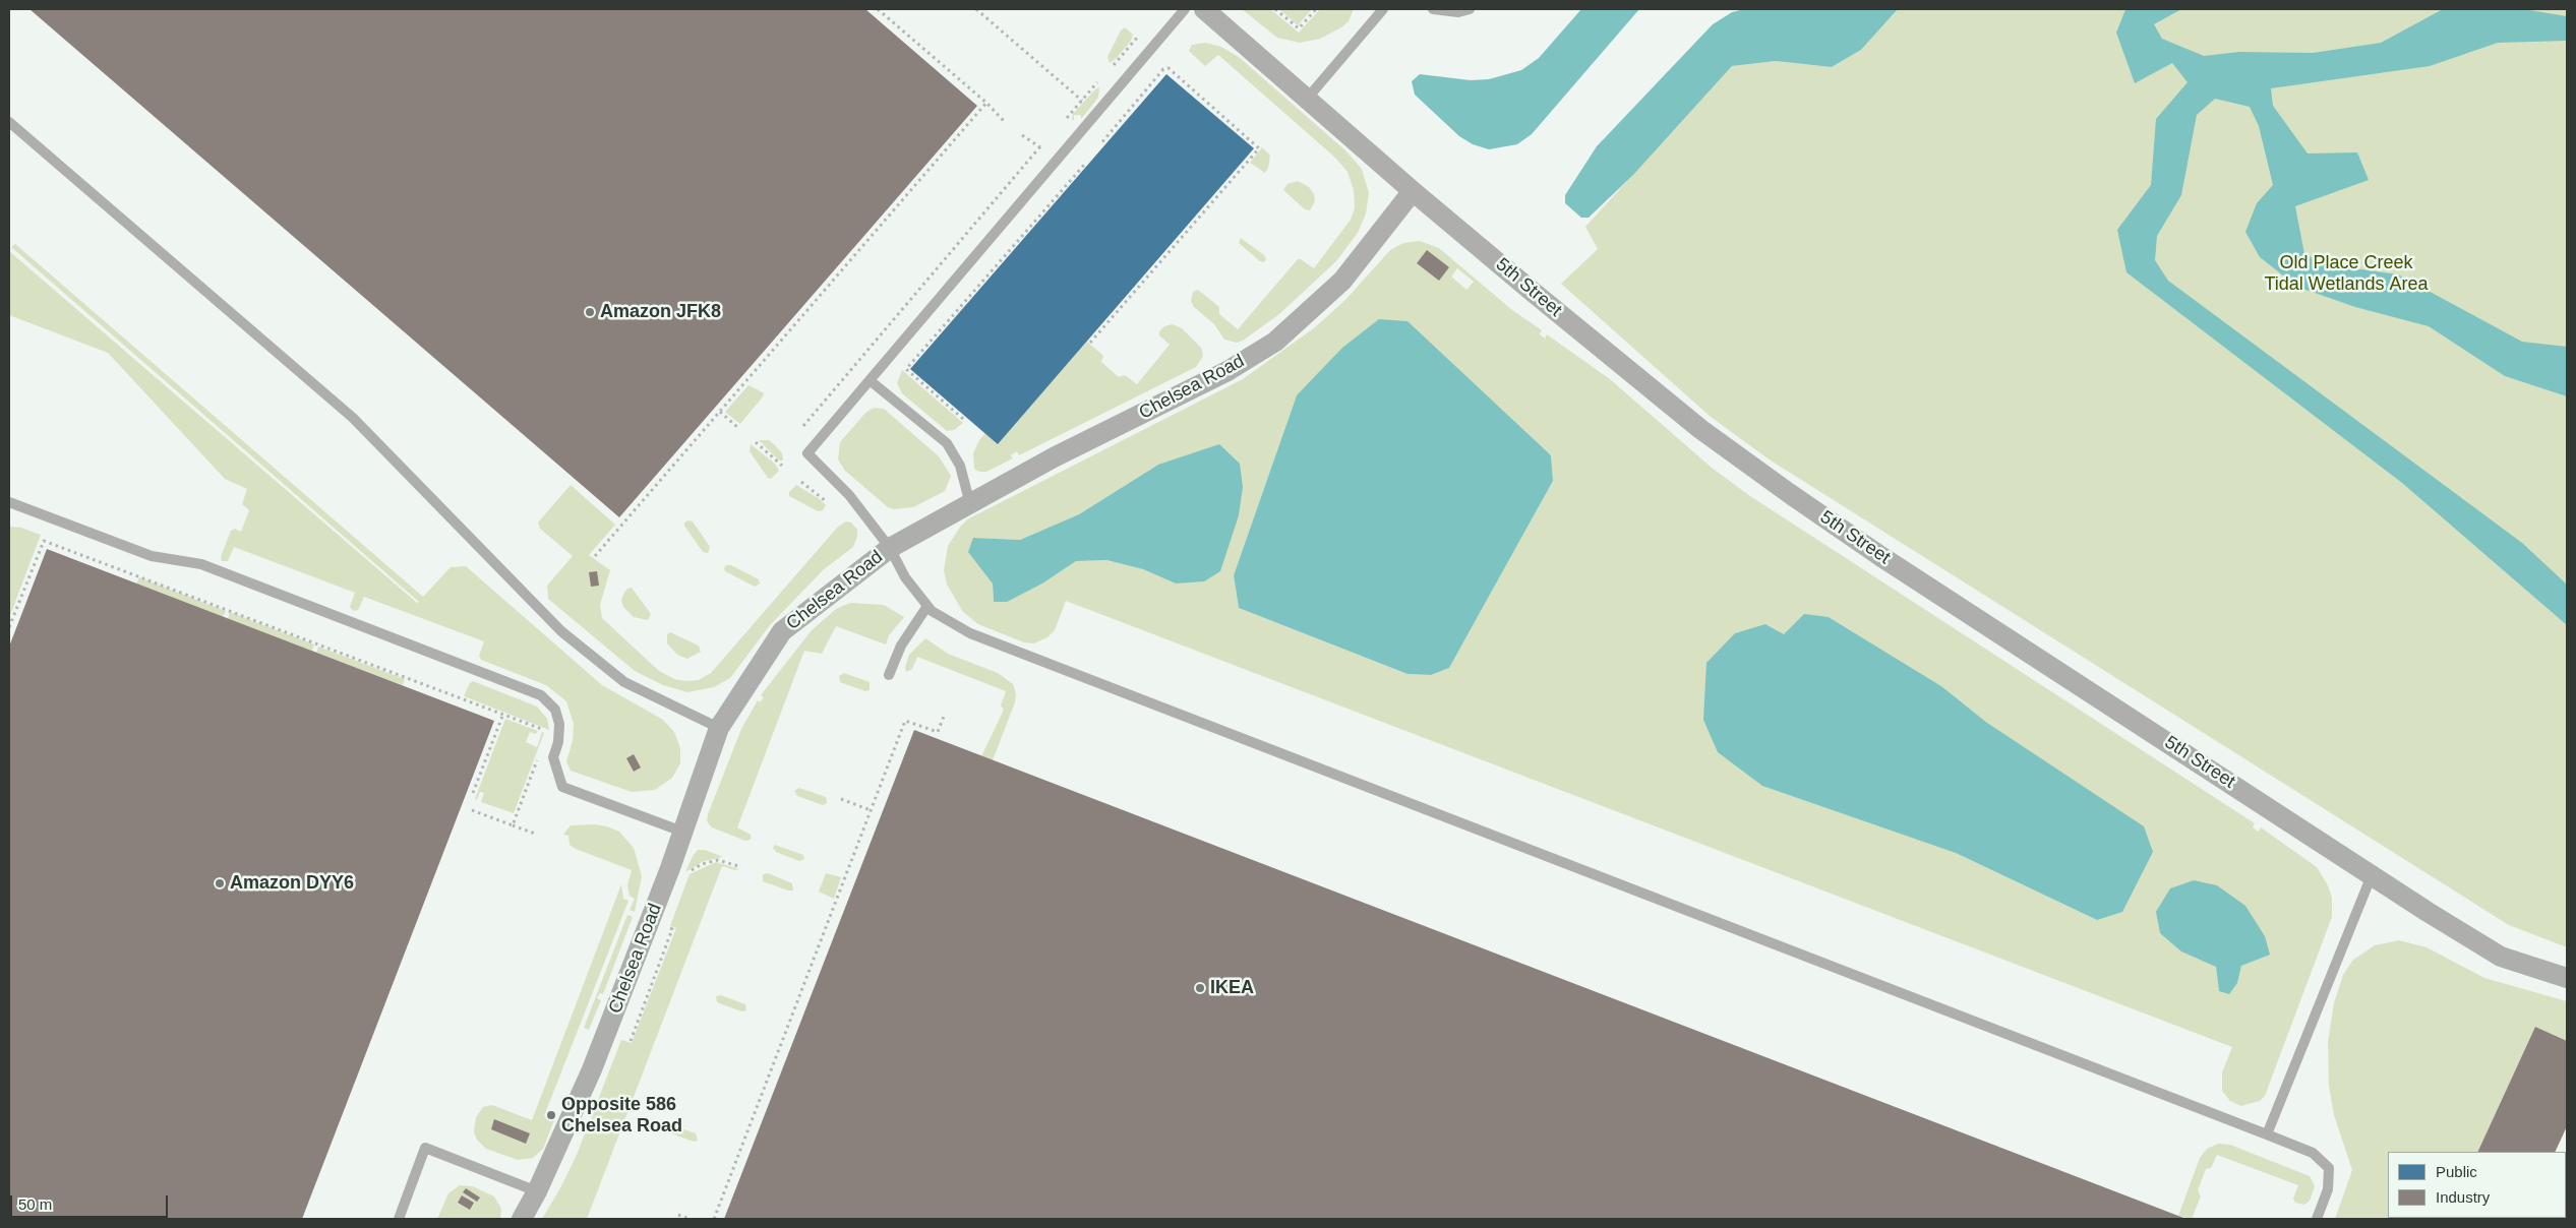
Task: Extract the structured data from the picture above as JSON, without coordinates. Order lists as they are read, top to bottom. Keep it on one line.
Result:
{"streets":{"street":["5th Street","Chelsea Road"]},"crossings":[["5th Street","Chelsea Road"]],"parks":["Old Place Creek Tidal Wetlands Area"],"places":["Amazon JFK8","Amazon DYY6","IKEA","Opposite 586 Chelsea Road"],"legend":["Public","Industry"],"scale_bar":"50 m"}
